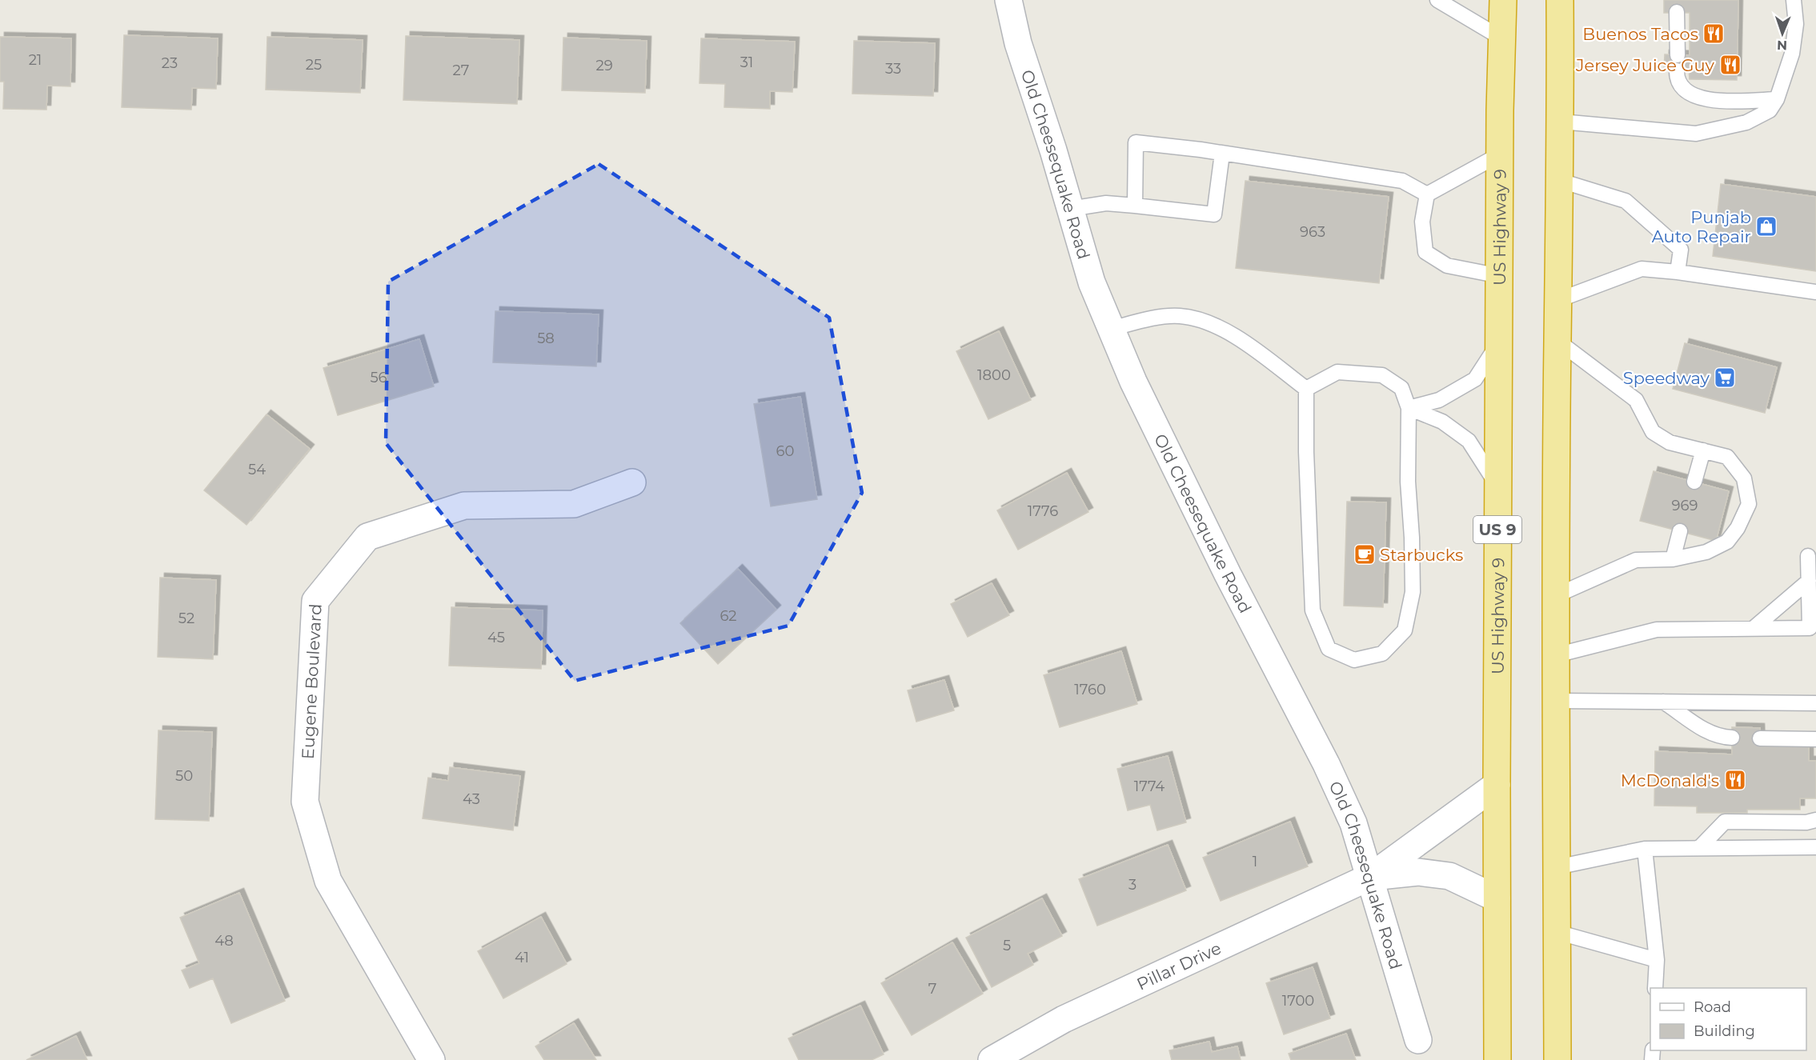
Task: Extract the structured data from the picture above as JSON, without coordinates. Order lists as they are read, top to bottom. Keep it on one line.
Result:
{"streets":{"highway":["US Highway 9","US 9"],"street":["Old Cheesequake Road","Eugene Boulevard","Pillar Drive"]},"crossings":[["Old Cheesequake Road","Pillar Drive"],["US Highway 9","Pillar Drive"]],"places":{"restaurant":["Buenos Tacos","Jersey Juice Guy","McDonald's"],"shop":["Punjab Auto Repair"],"supermarket":["Speedway"],"cafe":["Starbucks"]},"house_numbers":["21","31","23","25","29","33","27","963","58","1800","56","60","54","969","1776","62","52","45","1760","50","1774","43","1","3","48","5","41","7","1700"],"legend":["Road","Building"],"north":"bottom"}
